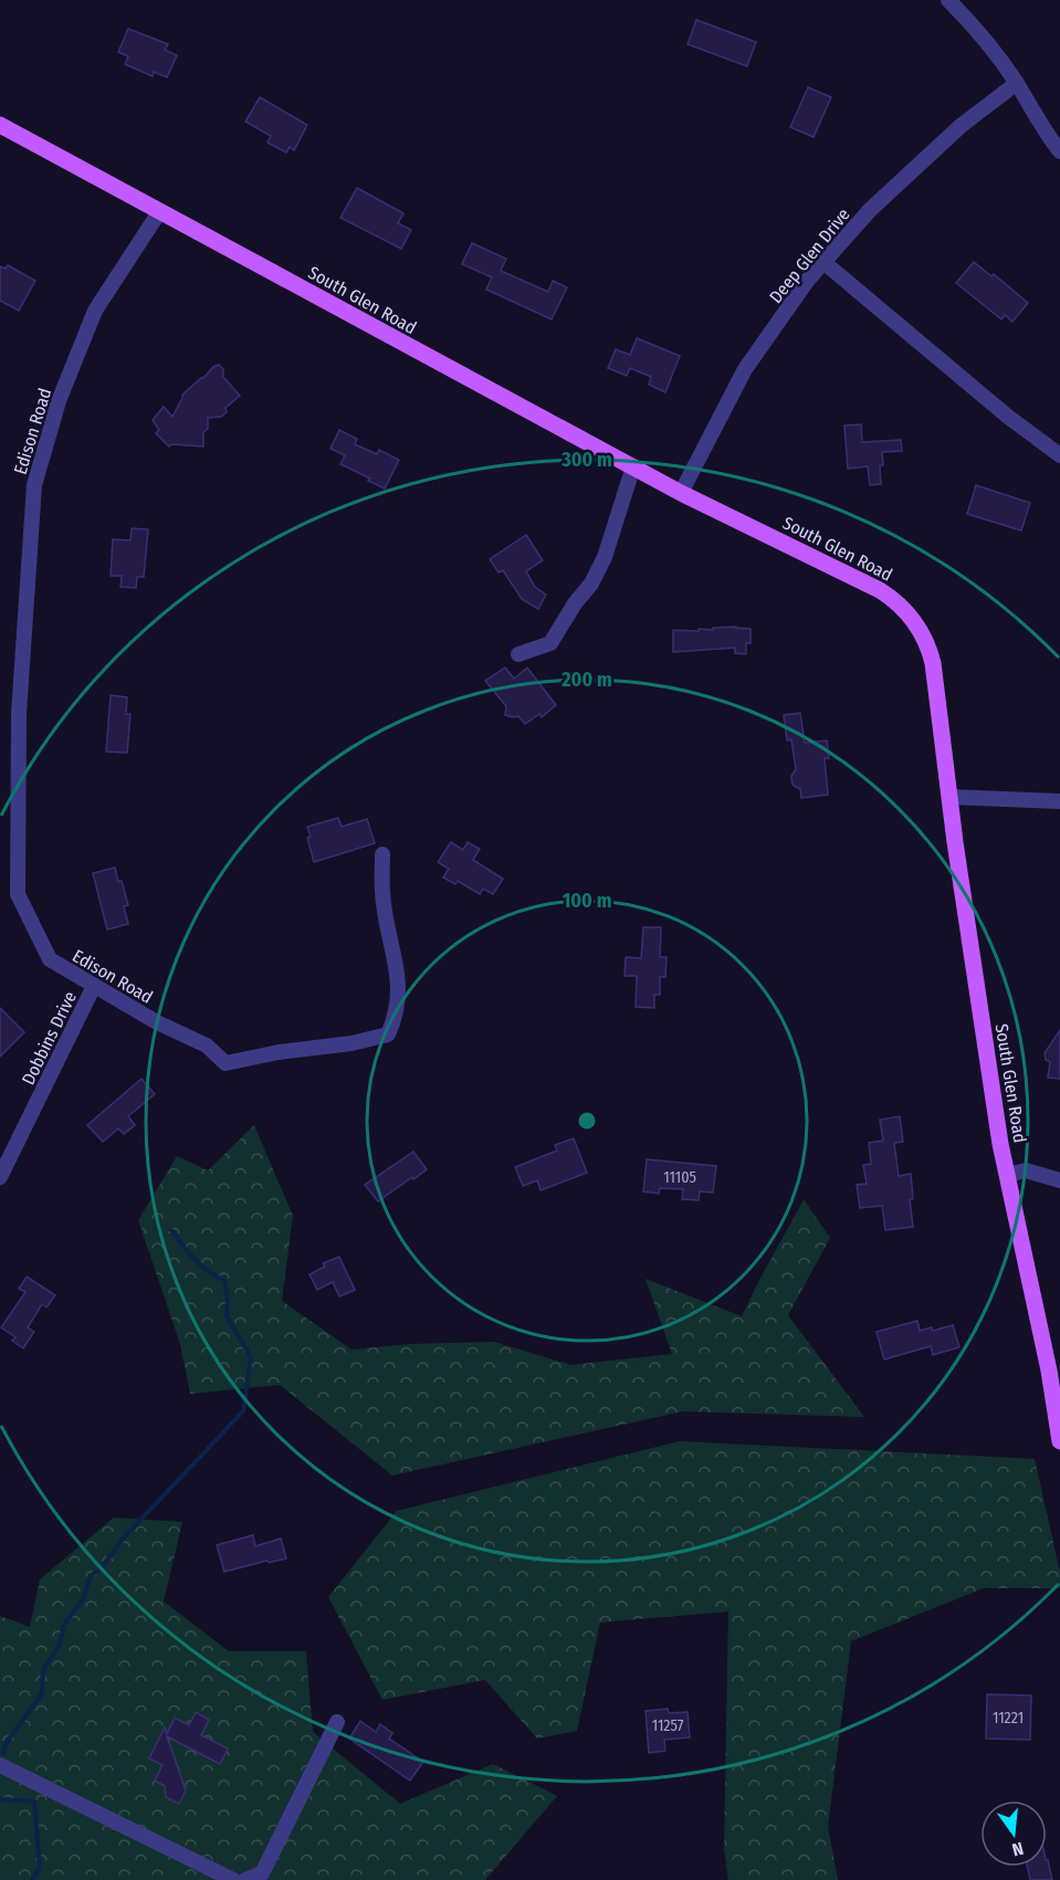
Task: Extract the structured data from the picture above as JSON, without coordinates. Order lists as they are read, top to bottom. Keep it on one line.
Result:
{"streets":{"main road":["South Glen Road"],"street":["Deep Glen Drive","Edison Road","Dobbins Drive"]},"crossings":[["Deep Glen Drive","South Glen Road"],["South Glen Road","Edison Road"],["Edison Road","Dobbins Drive"]],"house_numbers":["11105","11221","11257"],"north":"bottom","rings":["300 m","200 m","100 m"]}
